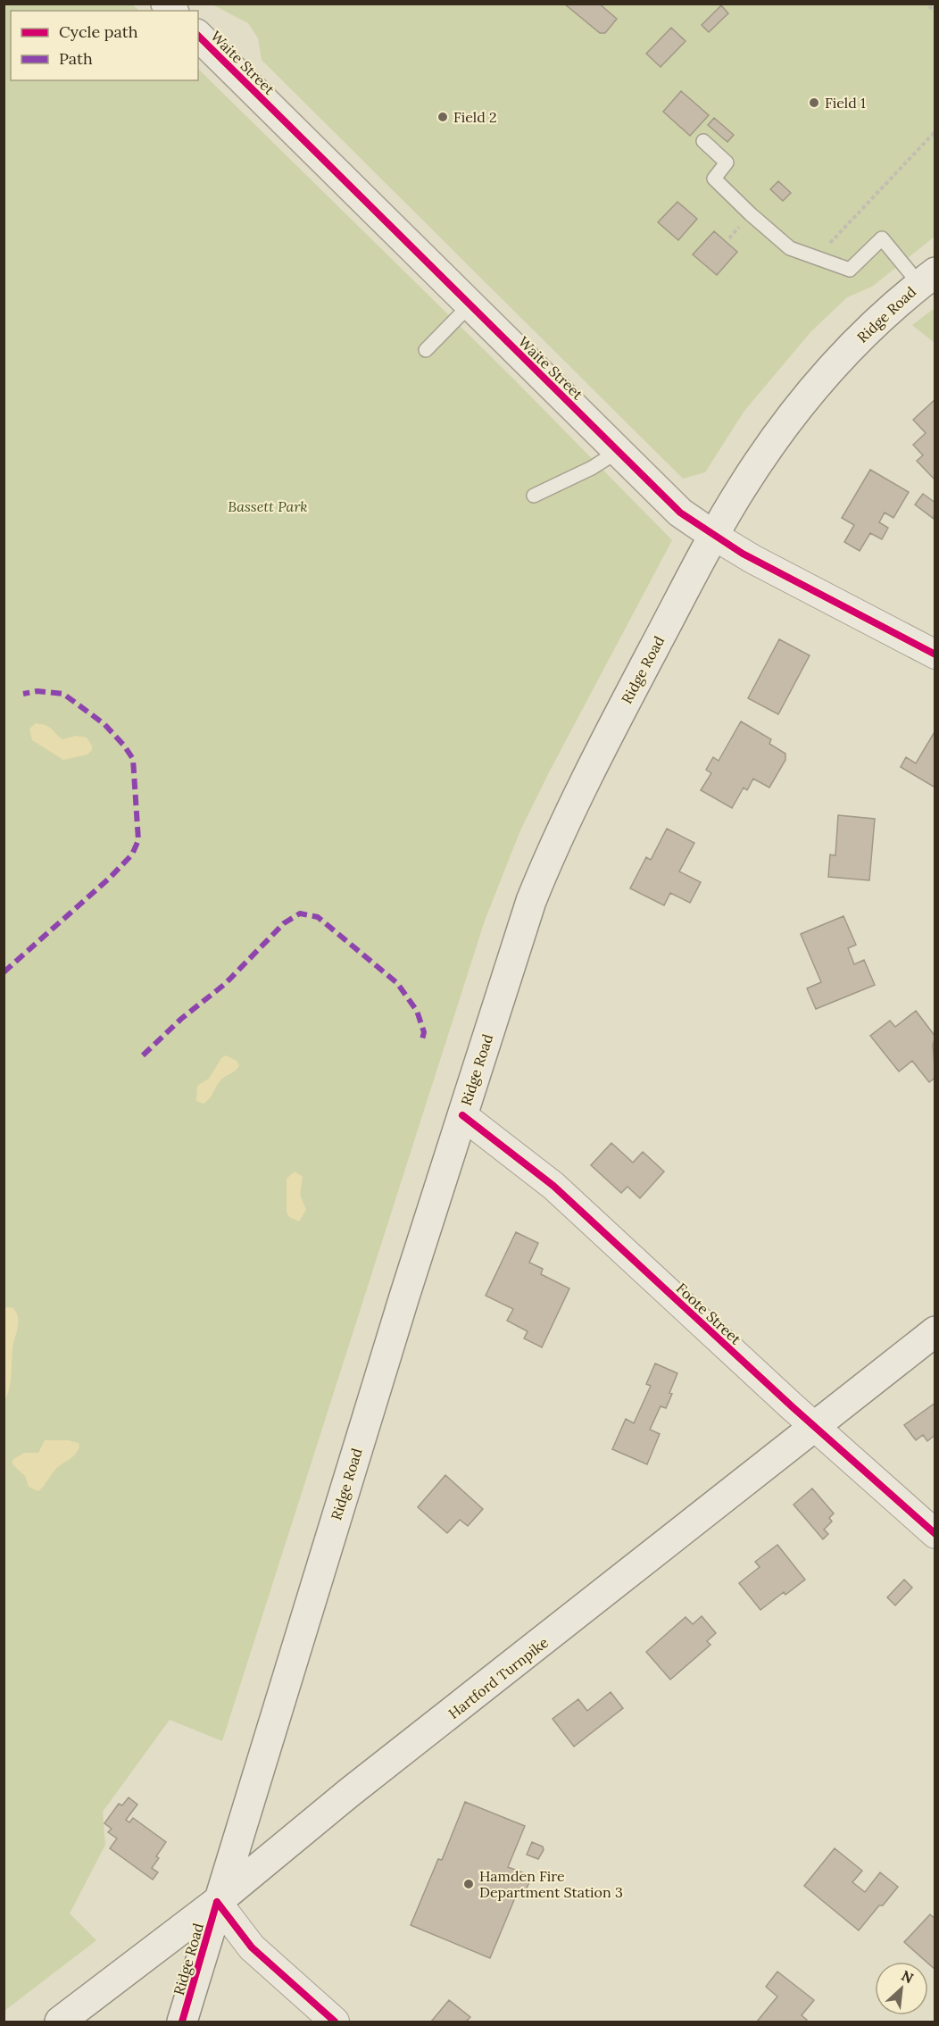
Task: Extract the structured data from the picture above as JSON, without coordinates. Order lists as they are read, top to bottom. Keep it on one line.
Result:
{"streets":{"main road":["Waite Street","Ridge Road","Hartford Turnpike"],"street":["Foote Street"]},"crossings":[["Waite Street","Ridge Road"],["Ridge Road","Foote Street"],["Ridge Road","Hartford Turnpike"],["Foote Street","Hartford Turnpike"]],"parks":["Bassett Park"],"places":["Field 1","Field 2","Hamden Fire Department Station 3"],"legend":["Cycle path","Path"],"north":"top right"}
